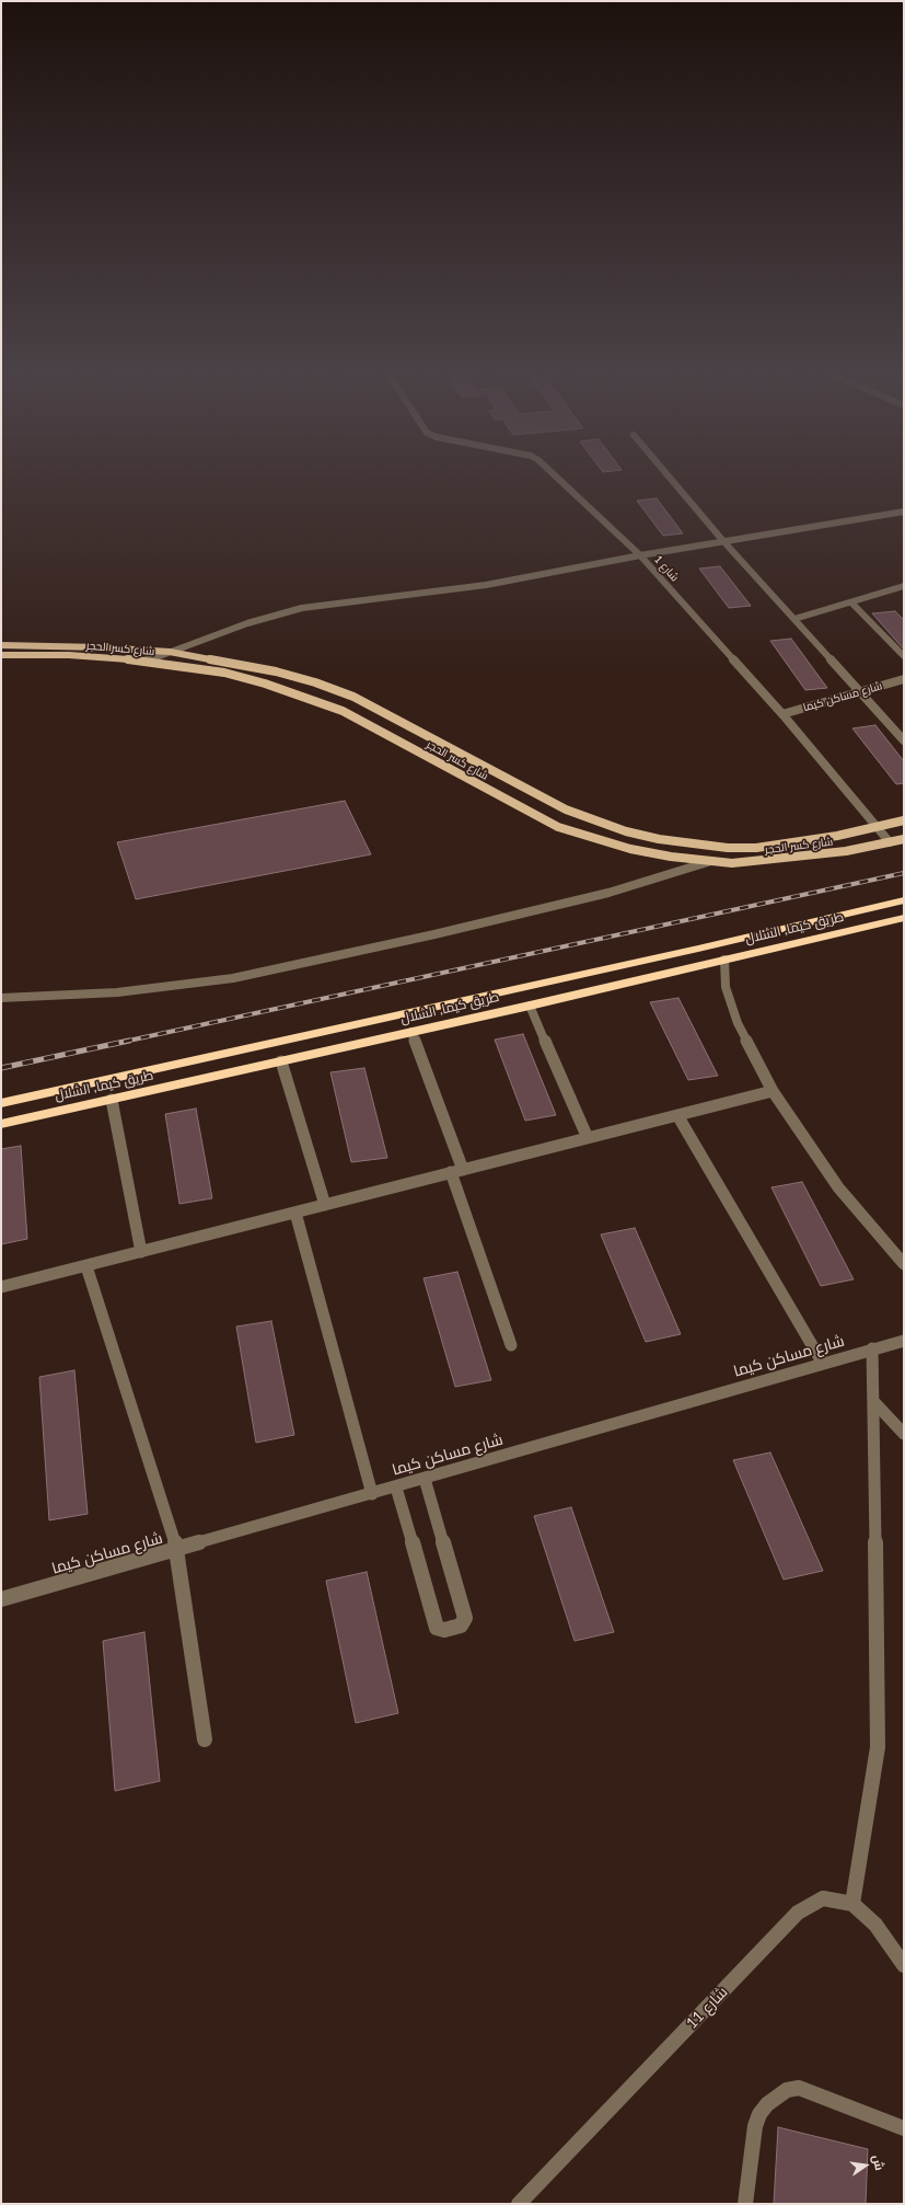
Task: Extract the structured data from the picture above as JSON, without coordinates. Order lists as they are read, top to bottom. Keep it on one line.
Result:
{"streets":{"highway":["طريق كيما, الشلال"],"main road":["شارع كسر الحجر"],"street":["شارع 1","شارع مساكن كيما","شارع 11"]},"crossings":[["شارع 1","شارع كسر الحجر"],["شارع 1","شارع مساكن كيما"]],"north":"right"}
